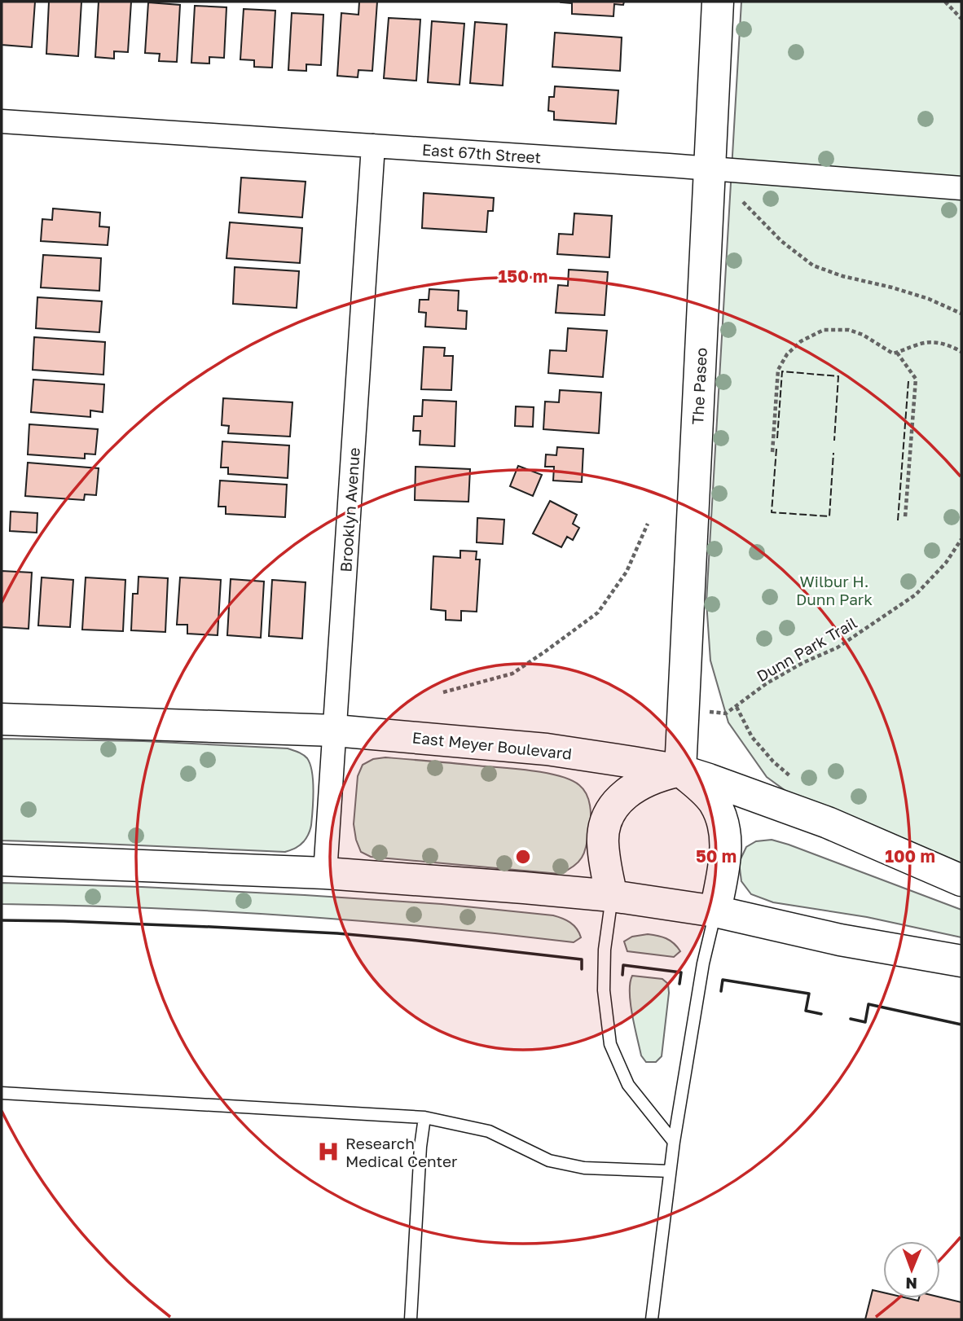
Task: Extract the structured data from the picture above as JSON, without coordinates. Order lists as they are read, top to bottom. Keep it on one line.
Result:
{"streets":{"main road":["The Paseo","East Meyer Boulevard"],"street":["East 67th Street","Brooklyn Avenue"],"path":["Dunn Park Trail"]},"crossings":[["East 67th Street","The Paseo"],["East 67th Street","Brooklyn Avenue"],["The Paseo","East Meyer Boulevard"],["Brooklyn Avenue","East Meyer Boulevard"]],"parks":["Wilbur H. Dunn Park"],"places":{"hospital":["Research Medical Center"]},"north":"bottom","rings":["150 m","50 m","100 m"]}
